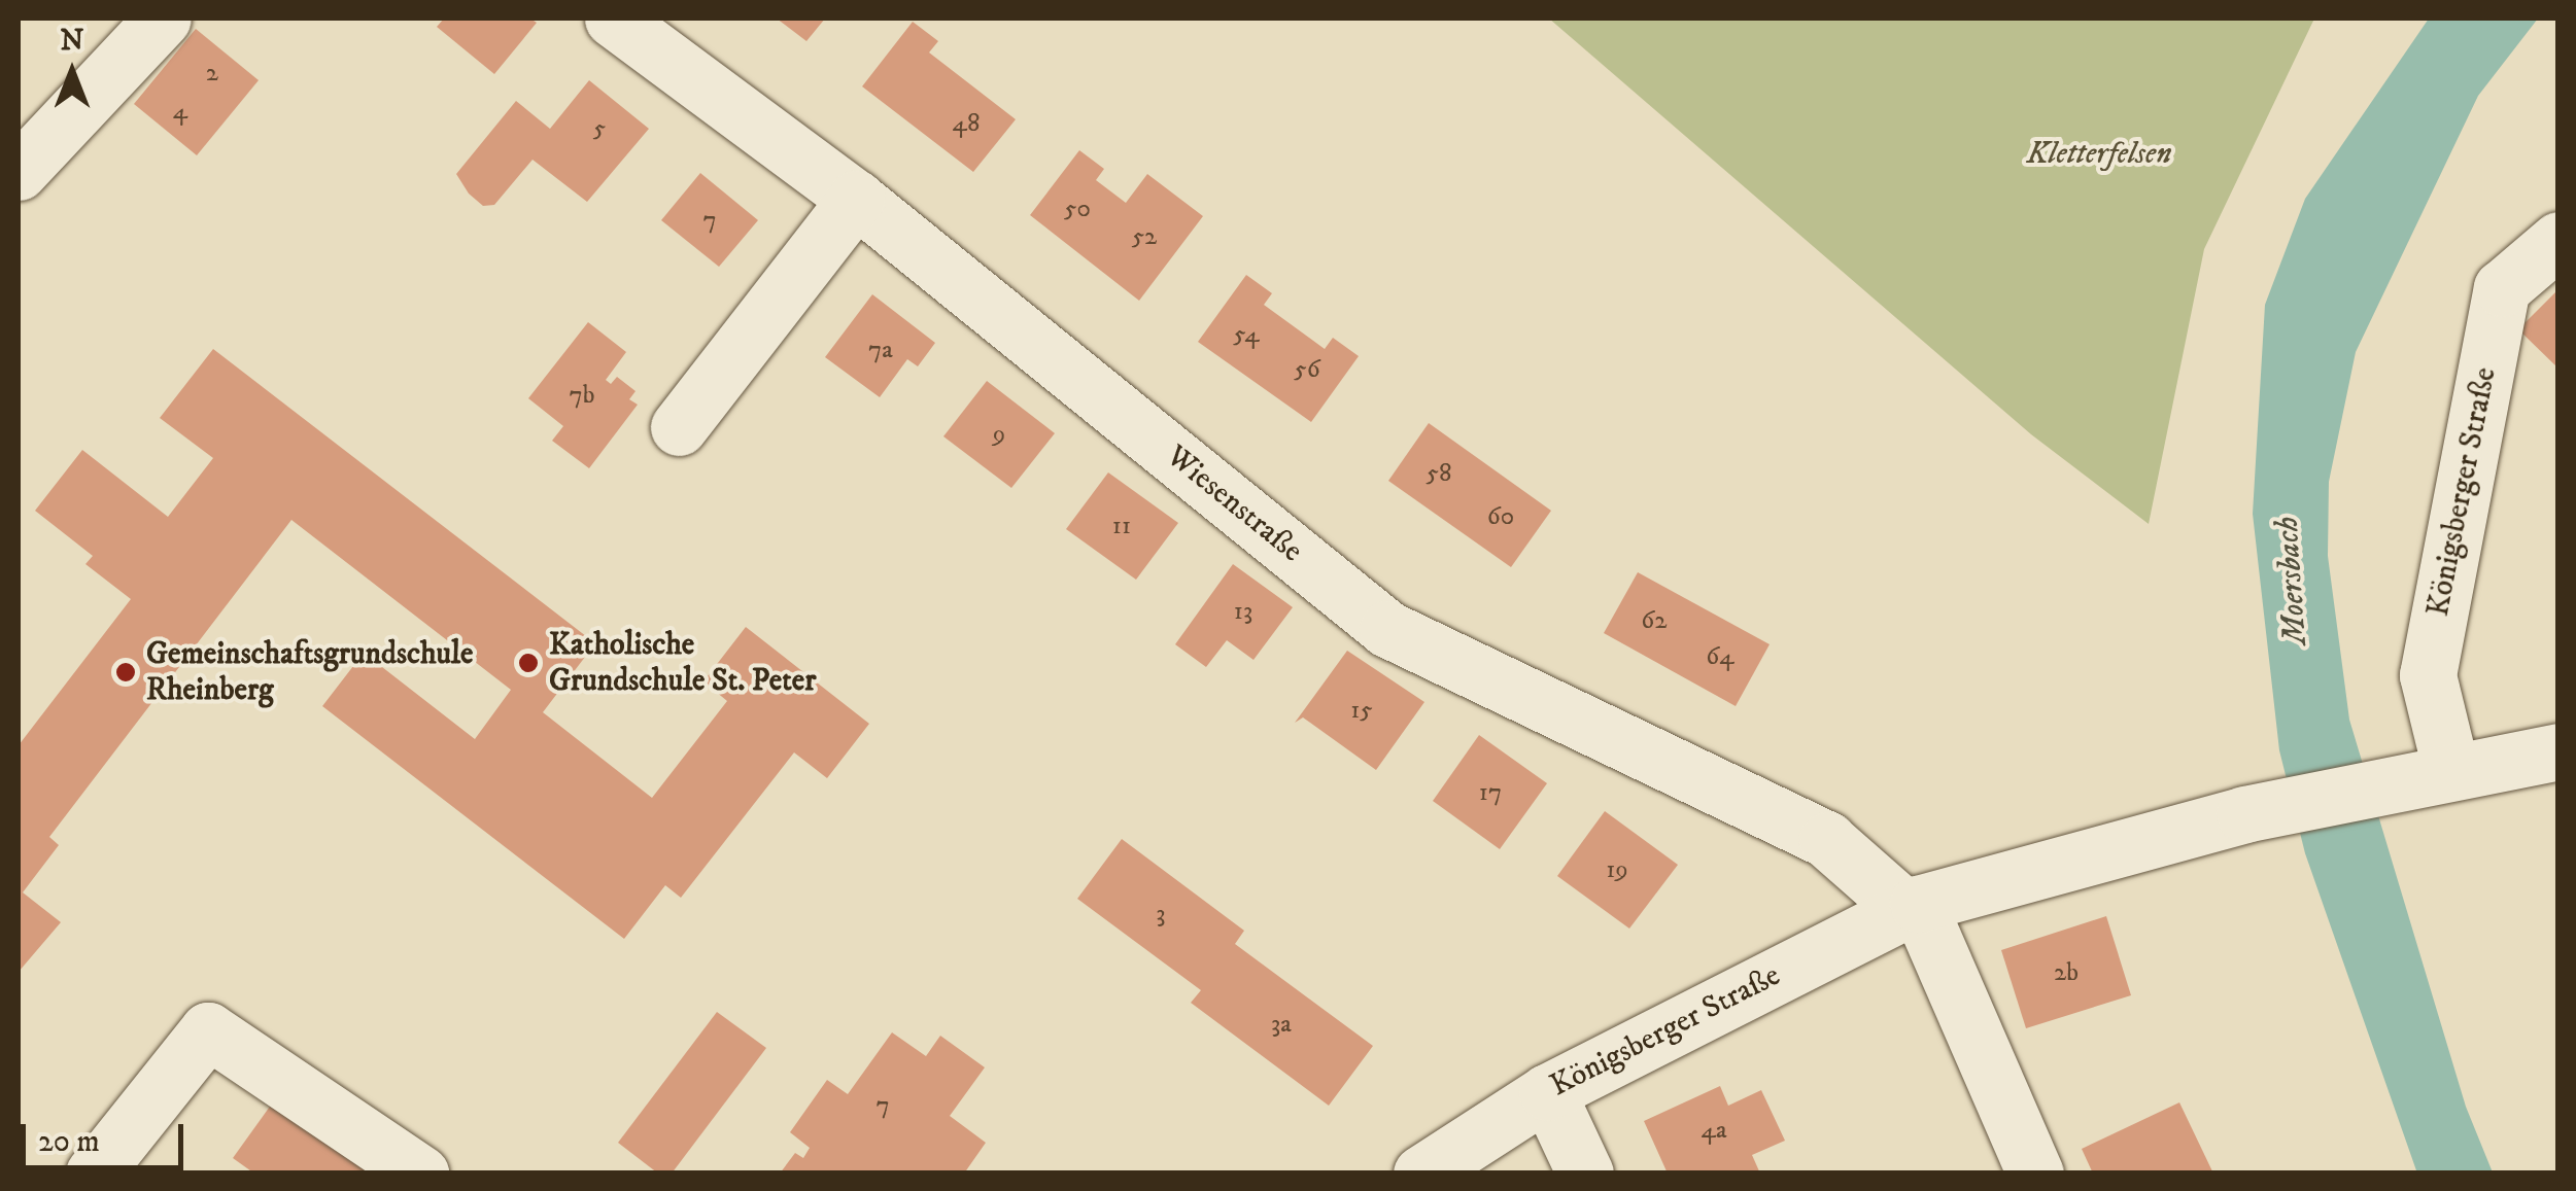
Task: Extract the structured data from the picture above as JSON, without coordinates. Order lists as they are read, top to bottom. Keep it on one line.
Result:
{"streets":{"street":["Königsberger Straße","Wiesenstraße"]},"crossings":[["Königsberger Straße","Wiesenstraße"]],"water":["Moersbach"],"parks":["Kletterfelsen"],"places":["Katholische Grundschule St. Peter","Gemeinschaftsgrundschule Rheinberg"],"house_numbers":["2","4","48","5","50","7","52","54","7a","56","7b","9","58","60","11","13","62","64","15","17","19","3","2b","3a","7","4a"],"scale_bar":"20 m","north":"top"}
